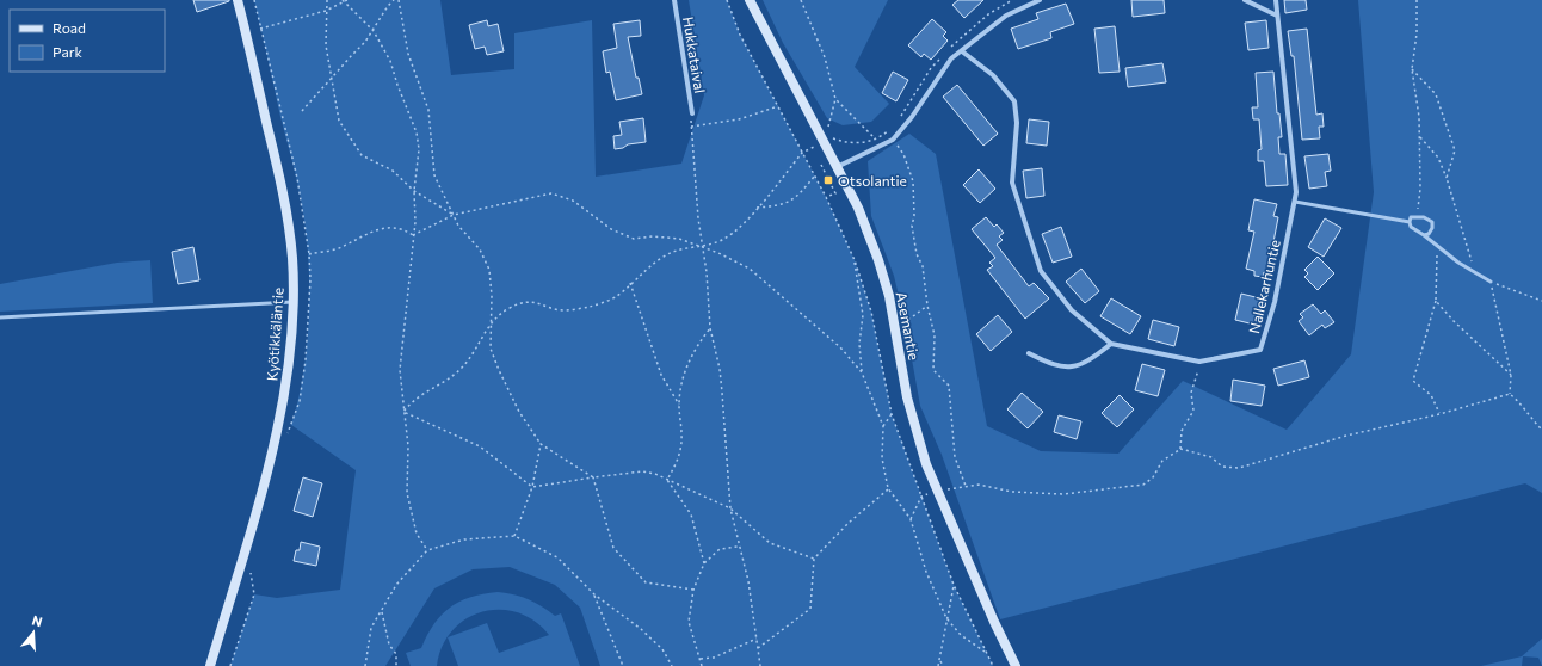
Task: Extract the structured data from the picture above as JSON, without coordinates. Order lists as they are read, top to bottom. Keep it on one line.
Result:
{"streets":{"main road":["Asemantie","Kyötikkäläntie"],"street":["Hukkataival","Nallekarhuntie"]},"places":{"transit":["Otsolantie"]},"legend":["Road","Park"],"north":"top"}
